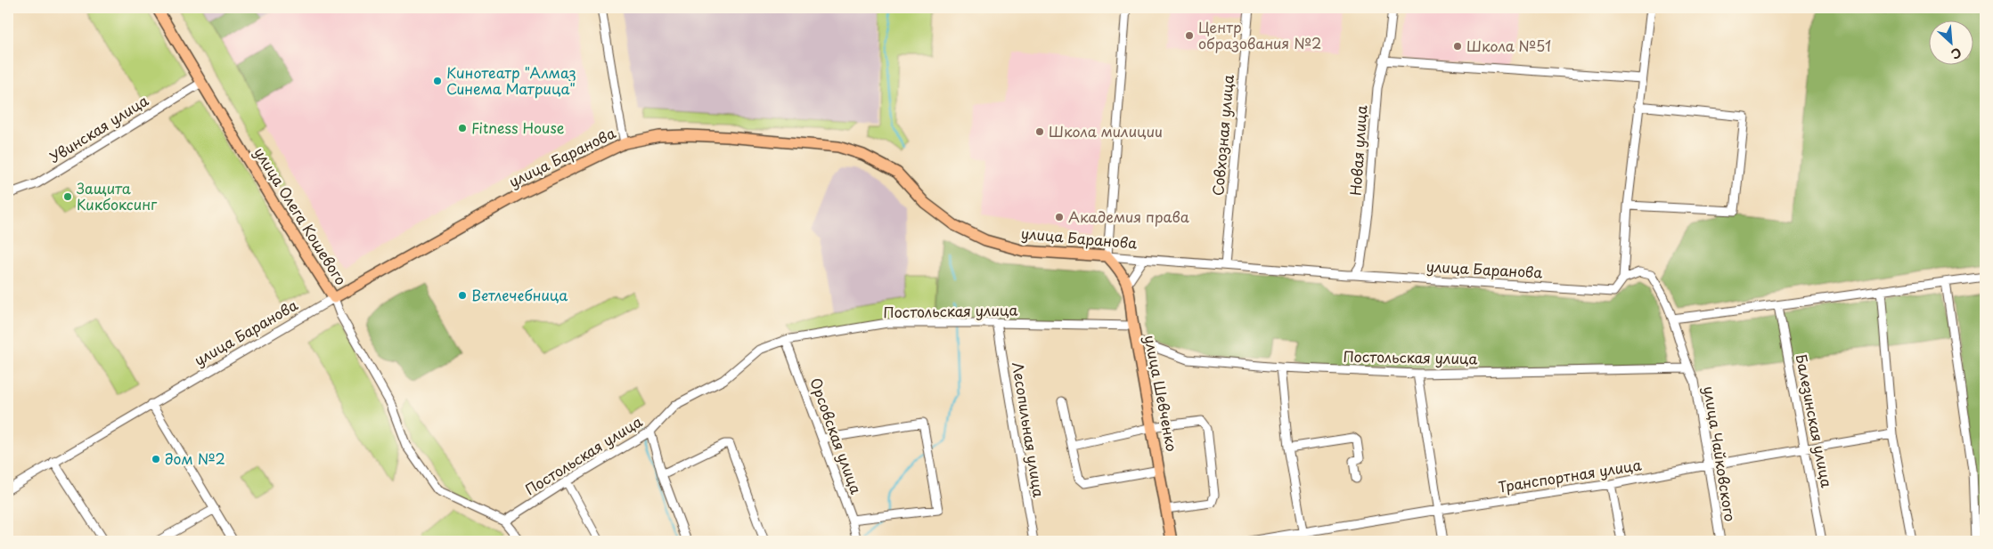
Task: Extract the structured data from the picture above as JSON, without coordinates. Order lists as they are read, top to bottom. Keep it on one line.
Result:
{"streets":{"main road":["улица Баранова","улица Олега Кошевого","улица Шевченко"],"street":["Увинская улица","Совхозная улица","Новая улица","Постольская улица","Балезинская улица","Лесопильная улица","Орсовская улица","улица Чайковского","Транспортная улица"]},"crossings":[["Увинская улица","улица Олега Кошевого"],["Совхозная улица","улица Баранова"],["Новая улица","улица Баранова"],["улица Баранова","улица Олега Кошевого"],["улица Баранова","улица Шевченко"],["улица Баранова","улица Чайковского"],["улица Олега Кошевого","Постольская улица"],["Постольская улица","улица Шевченко"],["Постольская улица","Лесопильная улица"],["Постольская улица","Орсовская улица"],["Постольская улица","улица Чайковского"],["Балезинская улица","Транспортная улица"],["улица Чайковского","Транспортная улица"]],"places":["Центр образования №2","Школа №51","Кинотеатр \"Алмаз Синема Матрица\"","Fitness House","Школа милиции","Защита Кикбоксинг","Академия права","Ветлечебница","дом №2"],"north":"bottom right"}
